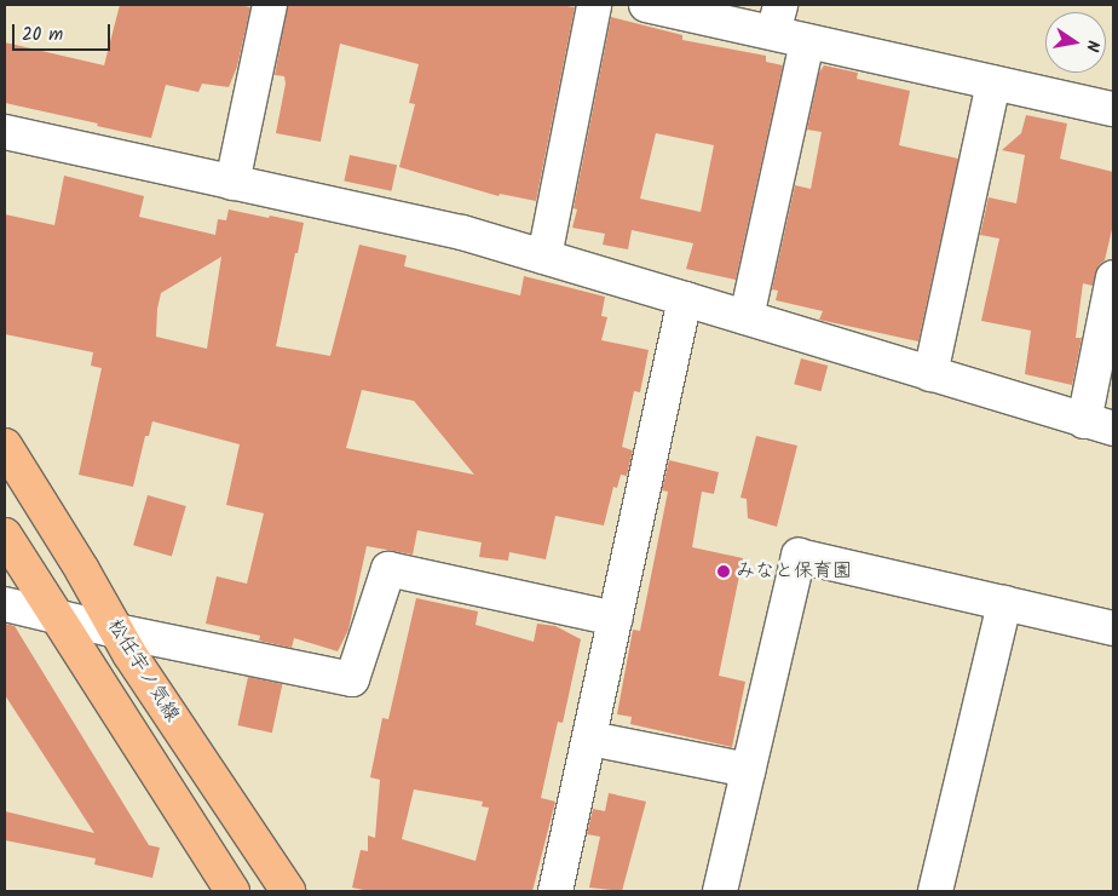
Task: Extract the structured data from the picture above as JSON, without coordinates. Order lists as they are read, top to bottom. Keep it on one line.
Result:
{"streets":{"main road":["松任宇ノ気線"]},"places":["みなと保育園"],"scale_bar":"20 m","north":"right"}
